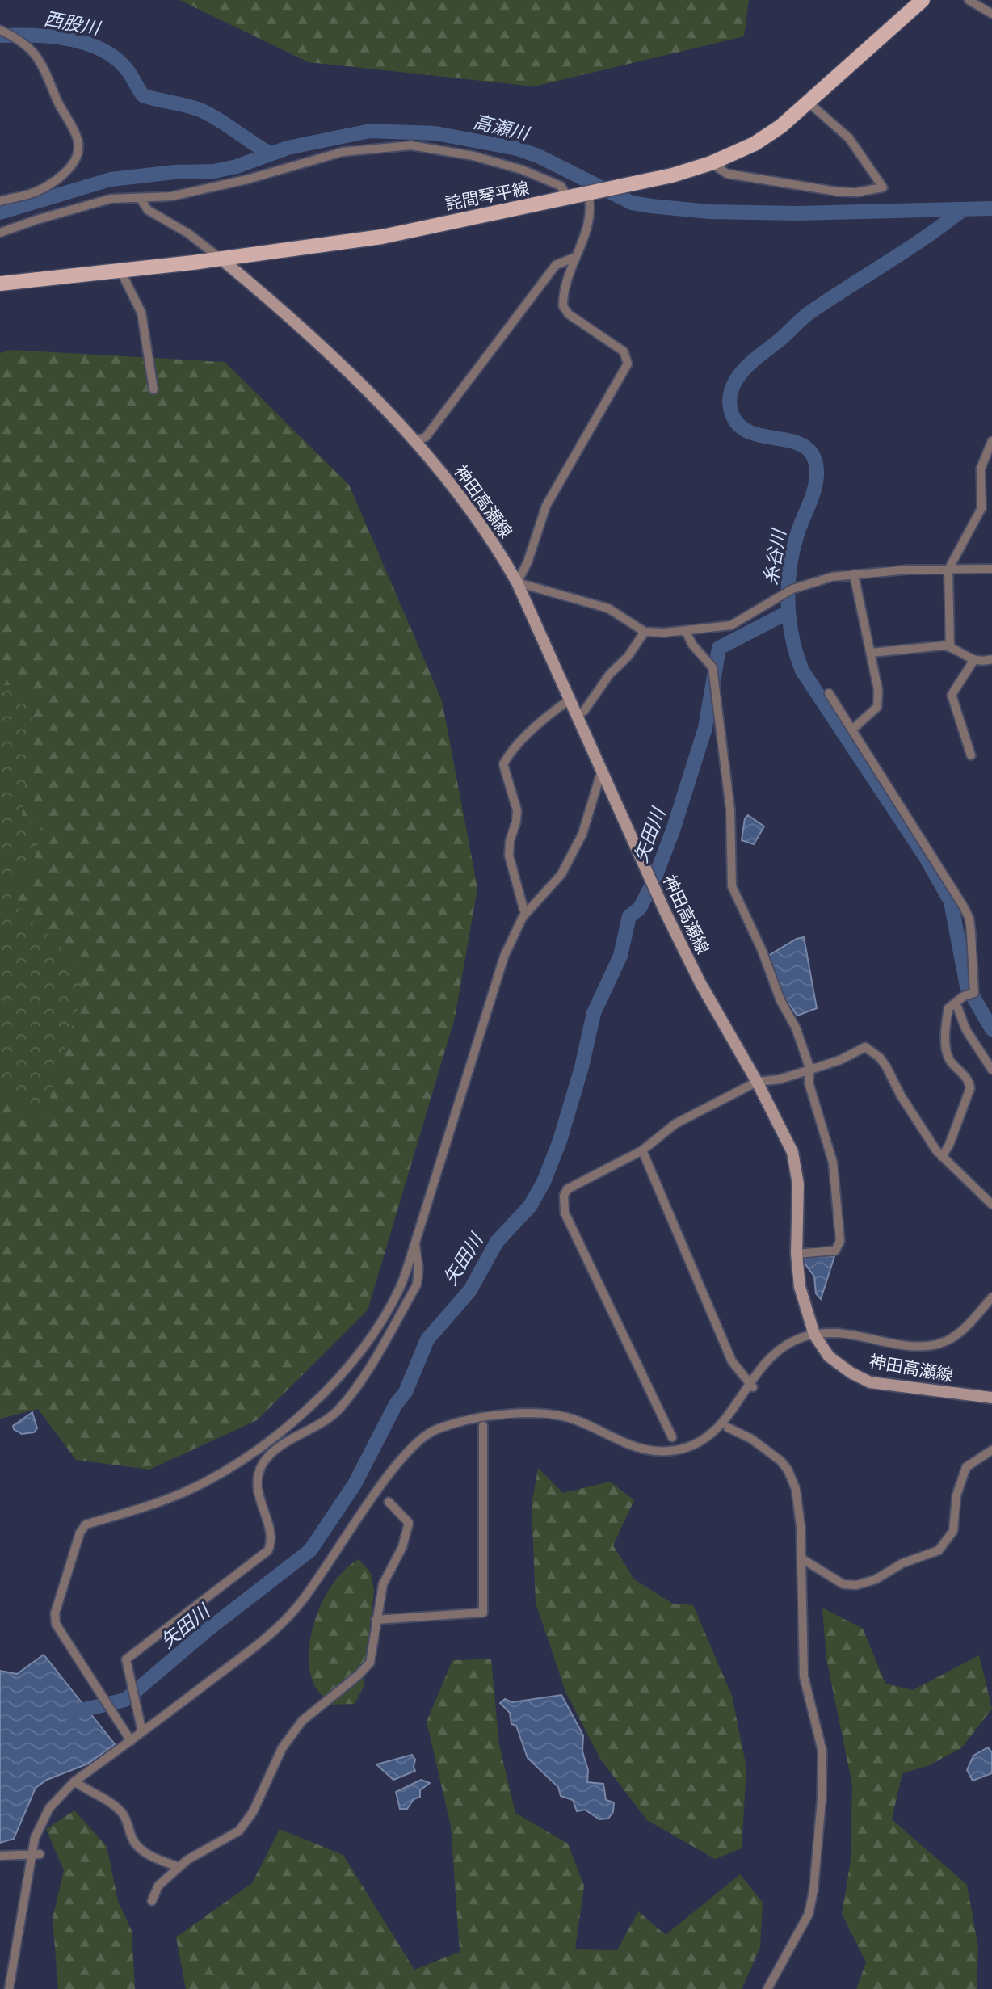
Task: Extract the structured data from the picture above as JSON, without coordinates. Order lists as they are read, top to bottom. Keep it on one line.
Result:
{"streets":{"main road":["詫間琴平線","神田高瀬線"]},"crossings":[["詫間琴平線","神田高瀬線"]],"water":["西股川","高瀬川","糸谷川","矢田川"]}
